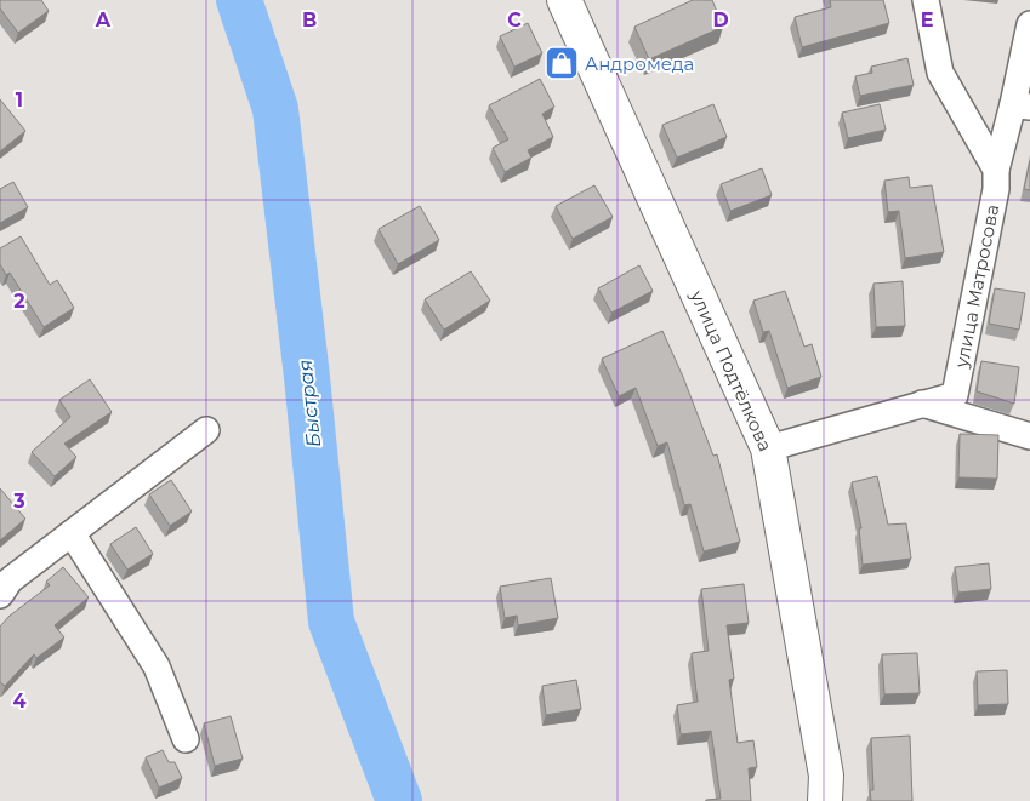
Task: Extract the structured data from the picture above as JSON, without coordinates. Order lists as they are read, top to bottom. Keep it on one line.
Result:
{"streets":{"main road":["улица Подтёлкова"],"street":["улица Матросова"]},"crossings":[["улица Матросова","улица Подтёлкова"]],"water":["Быстрая"],"places":{"shop":["Андромеда"]},"grid":{"columns":["A","B","C","D","E"],"rows":["1","2","3","4"]}}
